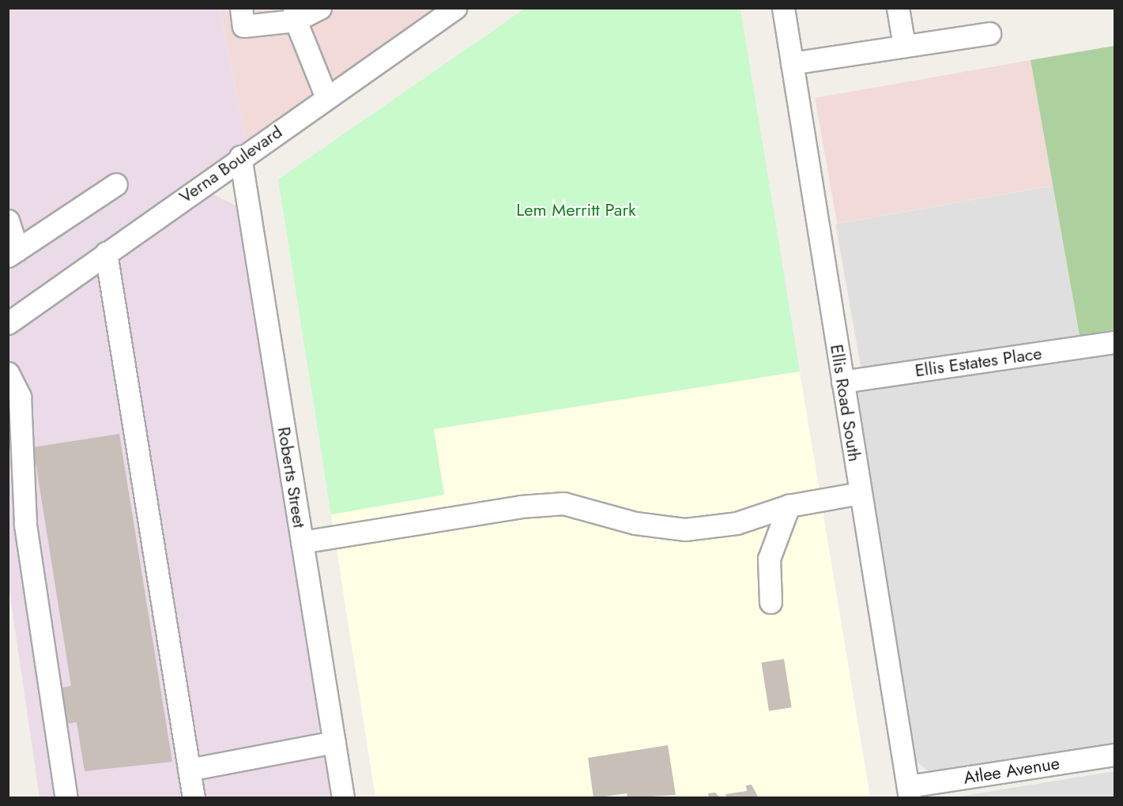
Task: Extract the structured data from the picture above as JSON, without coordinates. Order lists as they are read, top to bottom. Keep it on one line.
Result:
{"streets":{"street":["Verna Boulevard","Ellis Estates Place","Ellis Road South","Roberts Street","Atlee Avenue"]},"crossings":[["Verna Boulevard","Roberts Street"],["Ellis Estates Place","Ellis Road South"],["Ellis Road South","Atlee Avenue"]],"parks":["Lem Merritt Park"]}
